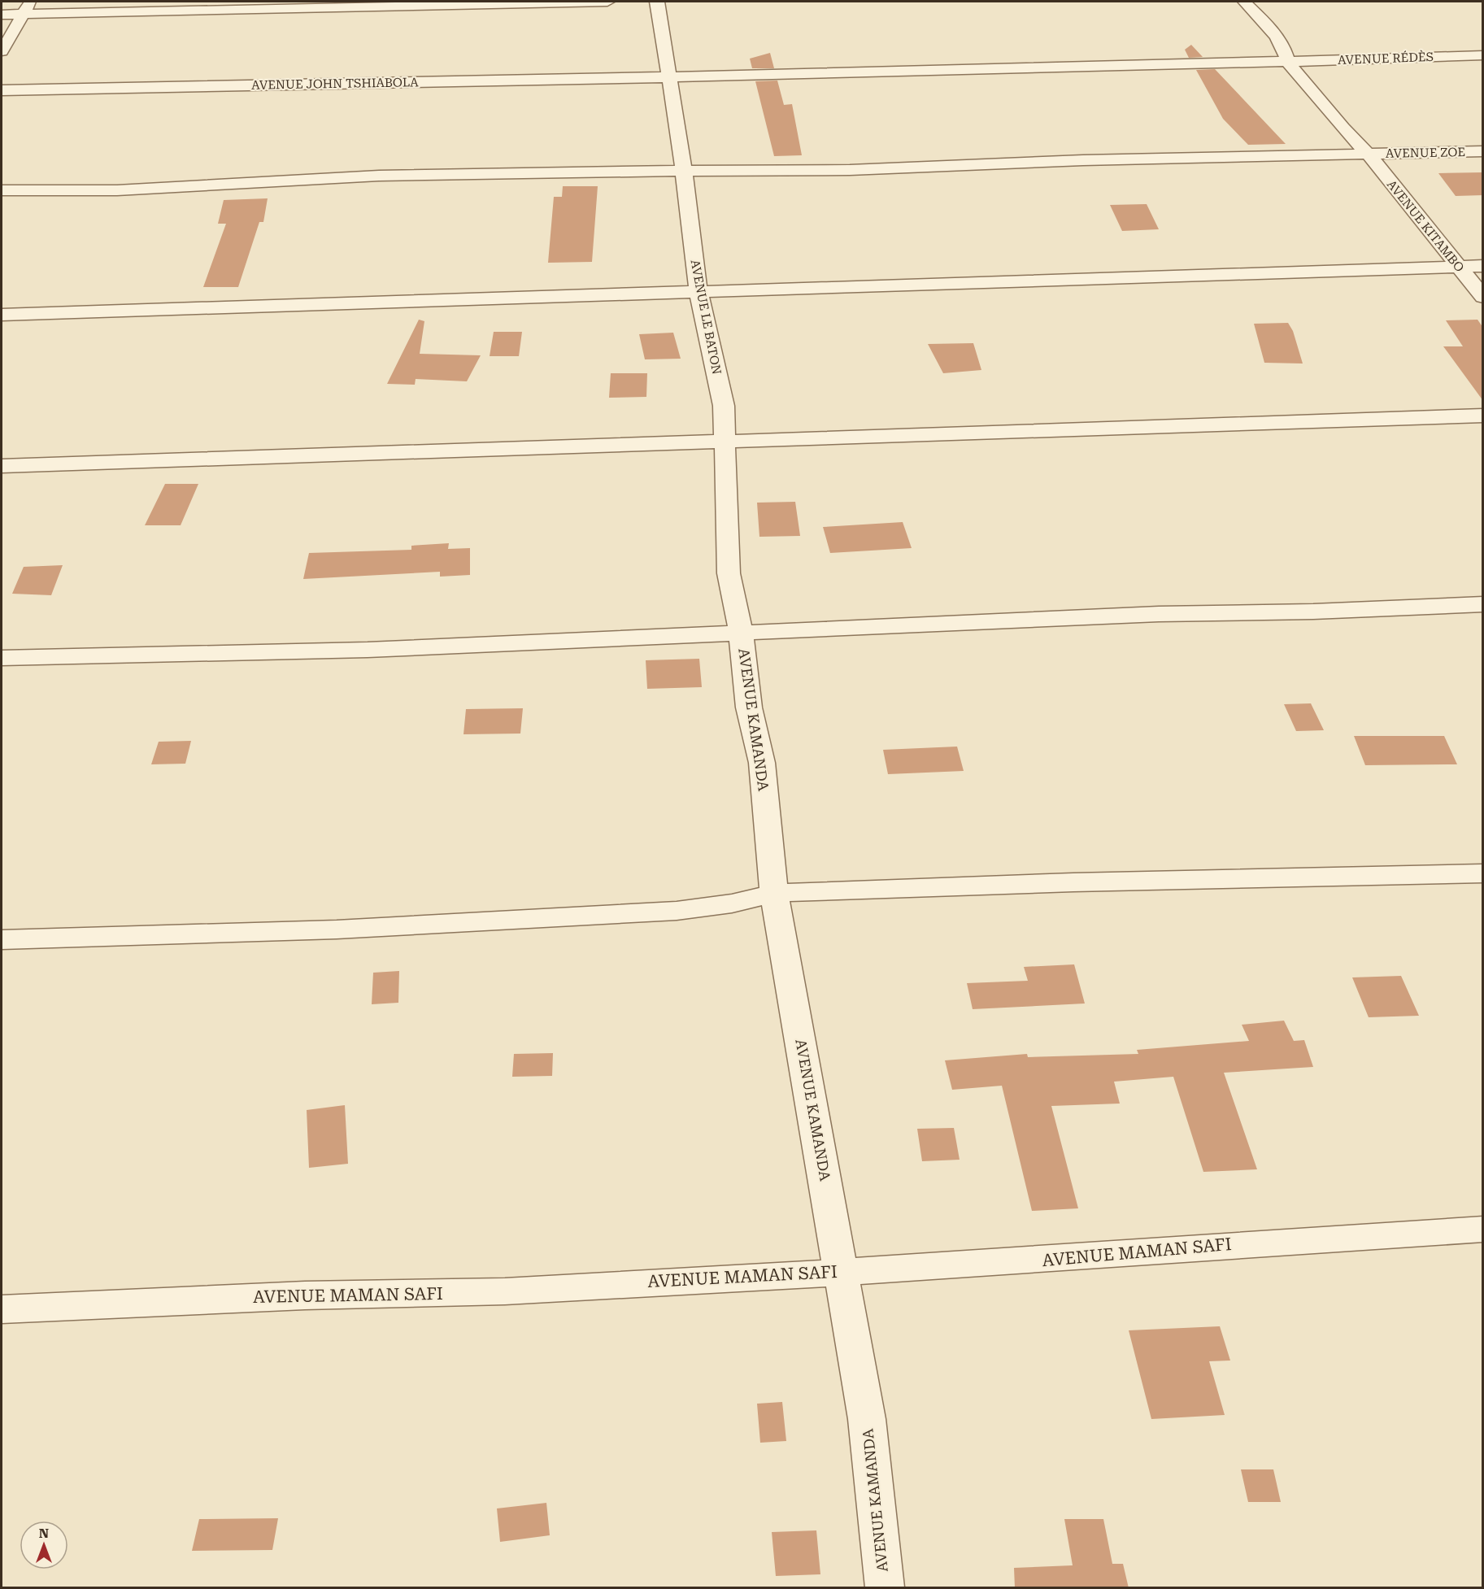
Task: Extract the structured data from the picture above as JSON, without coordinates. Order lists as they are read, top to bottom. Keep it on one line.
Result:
{"streets":{"street":["AVENUE RÉDÈS","AVENUE JOHN TSHIABOLA","AVENUE ZOE","AVENUE KITAMBO","AVENUE LE BATON","AVENUE KAMANDA","AVENUE MAMAN SAFI"]},"crossings":[["AVENUE RÉDÈS","AVENUE JOHN TSHIABOLA"],["AVENUE RÉDÈS","AVENUE KITAMBO"],["AVENUE RÉDÈS","AVENUE LE BATON"],["AVENUE JOHN TSHIABOLA","AVENUE LE BATON"],["AVENUE ZOE","AVENUE KITAMBO"],["AVENUE ZOE","AVENUE LE BATON"],["AVENUE LE BATON","AVENUE KAMANDA"],["AVENUE KAMANDA","AVENUE MAMAN SAFI"]],"north":"top"}
